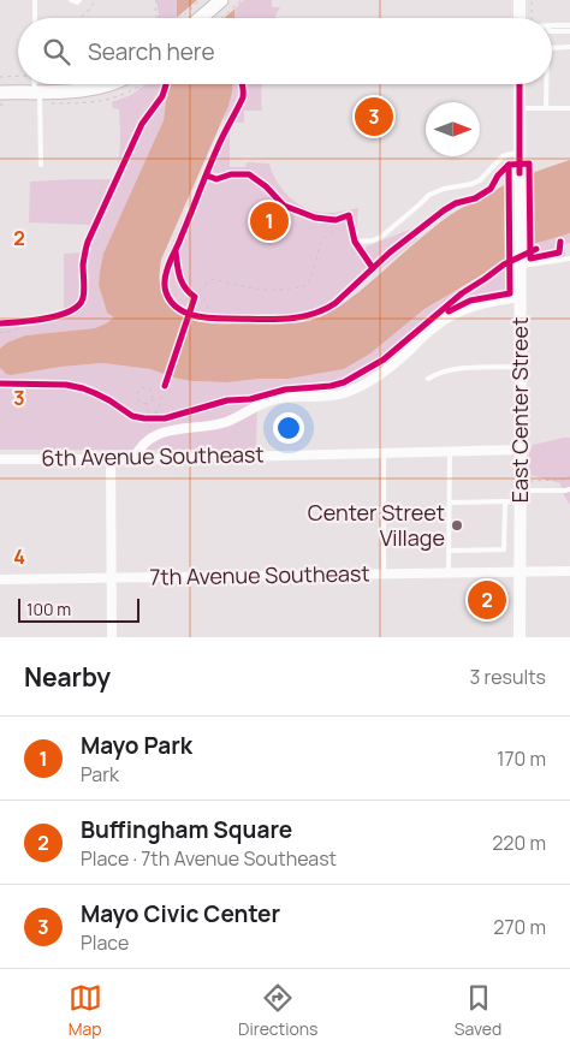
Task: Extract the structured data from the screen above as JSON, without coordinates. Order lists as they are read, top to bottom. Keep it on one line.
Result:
{"streets":{"street":["East Center Street","6th Avenue Southeast","7th Avenue Southeast"]},"crossings":[["East Center Street","6th Avenue Southeast"],["East Center Street","7th Avenue Southeast"]],"places":["Center Street Village"],"scale_bar":"100 m","north":"right","page":{"search":"Search here","pins":["3","1","2"],"scale":"100 m","heading":["Nearby","3 results"],"list":[{"mark":"1","name":"Mayo Park","note":"Park","value":"170 m"},{"mark":"2","name":"Buffingham Square","note":"Place · 7th Avenue Southeast","value":"220 m"},{"mark":"3","name":"Mayo Civic Center","note":"Place","value":"270 m"}],"nav":["Map","Directions","Saved"]},"grid":{"rows":["2","3","4"]}}
